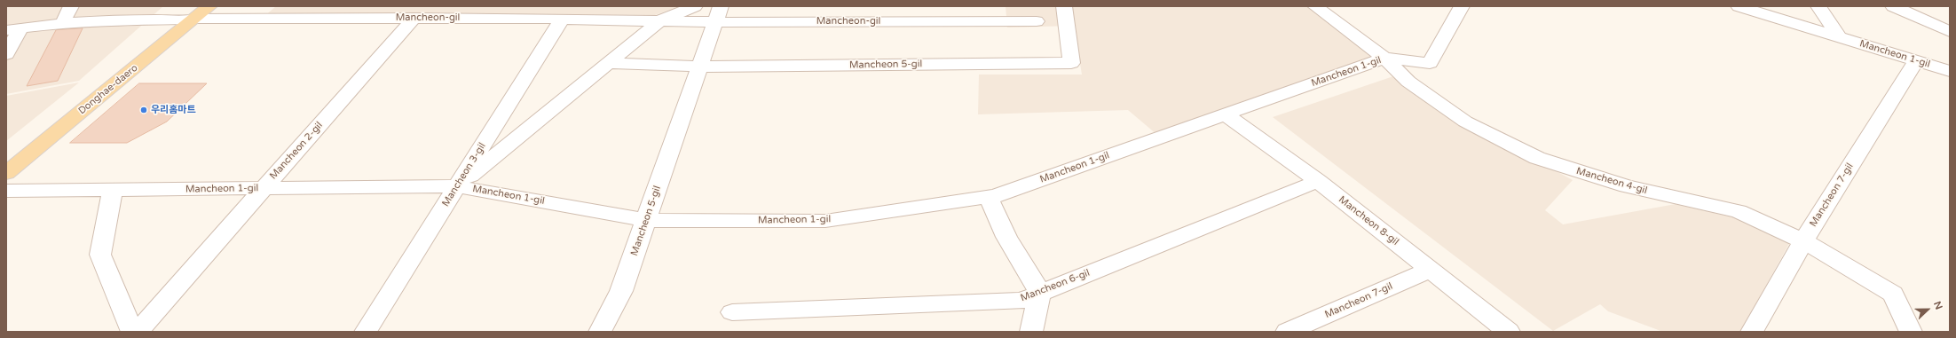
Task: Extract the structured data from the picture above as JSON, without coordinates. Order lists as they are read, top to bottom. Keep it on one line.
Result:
{"streets":{"main road":["Donghae-daero"],"street":["Mancheon-gil","Mancheon 1-gil","Mancheon 5-gil","Mancheon 2-gil","Mancheon 3-gil","Mancheon 4-gil","Mancheon 7-gil","Mancheon 8-gil","Mancheon 6-gil"]},"crossings":[["Mancheon-gil","Mancheon 5-gil"],["Mancheon-gil","Donghae-daero"],["Mancheon-gil","Mancheon 2-gil"],["Mancheon-gil","Mancheon 3-gil"],["Mancheon 1-gil","Mancheon 5-gil"],["Mancheon 1-gil","Mancheon 2-gil"],["Mancheon 1-gil","Mancheon 3-gil"],["Mancheon 1-gil","Mancheon 4-gil"],["Mancheon 1-gil","Mancheon 7-gil"],["Mancheon 1-gil","Mancheon 8-gil"],["Mancheon 4-gil","Mancheon 7-gil"],["Mancheon 7-gil","Mancheon 8-gil"],["Mancheon 8-gil","Mancheon 6-gil"]],"places":["우리홈마트"],"north":"right"}
